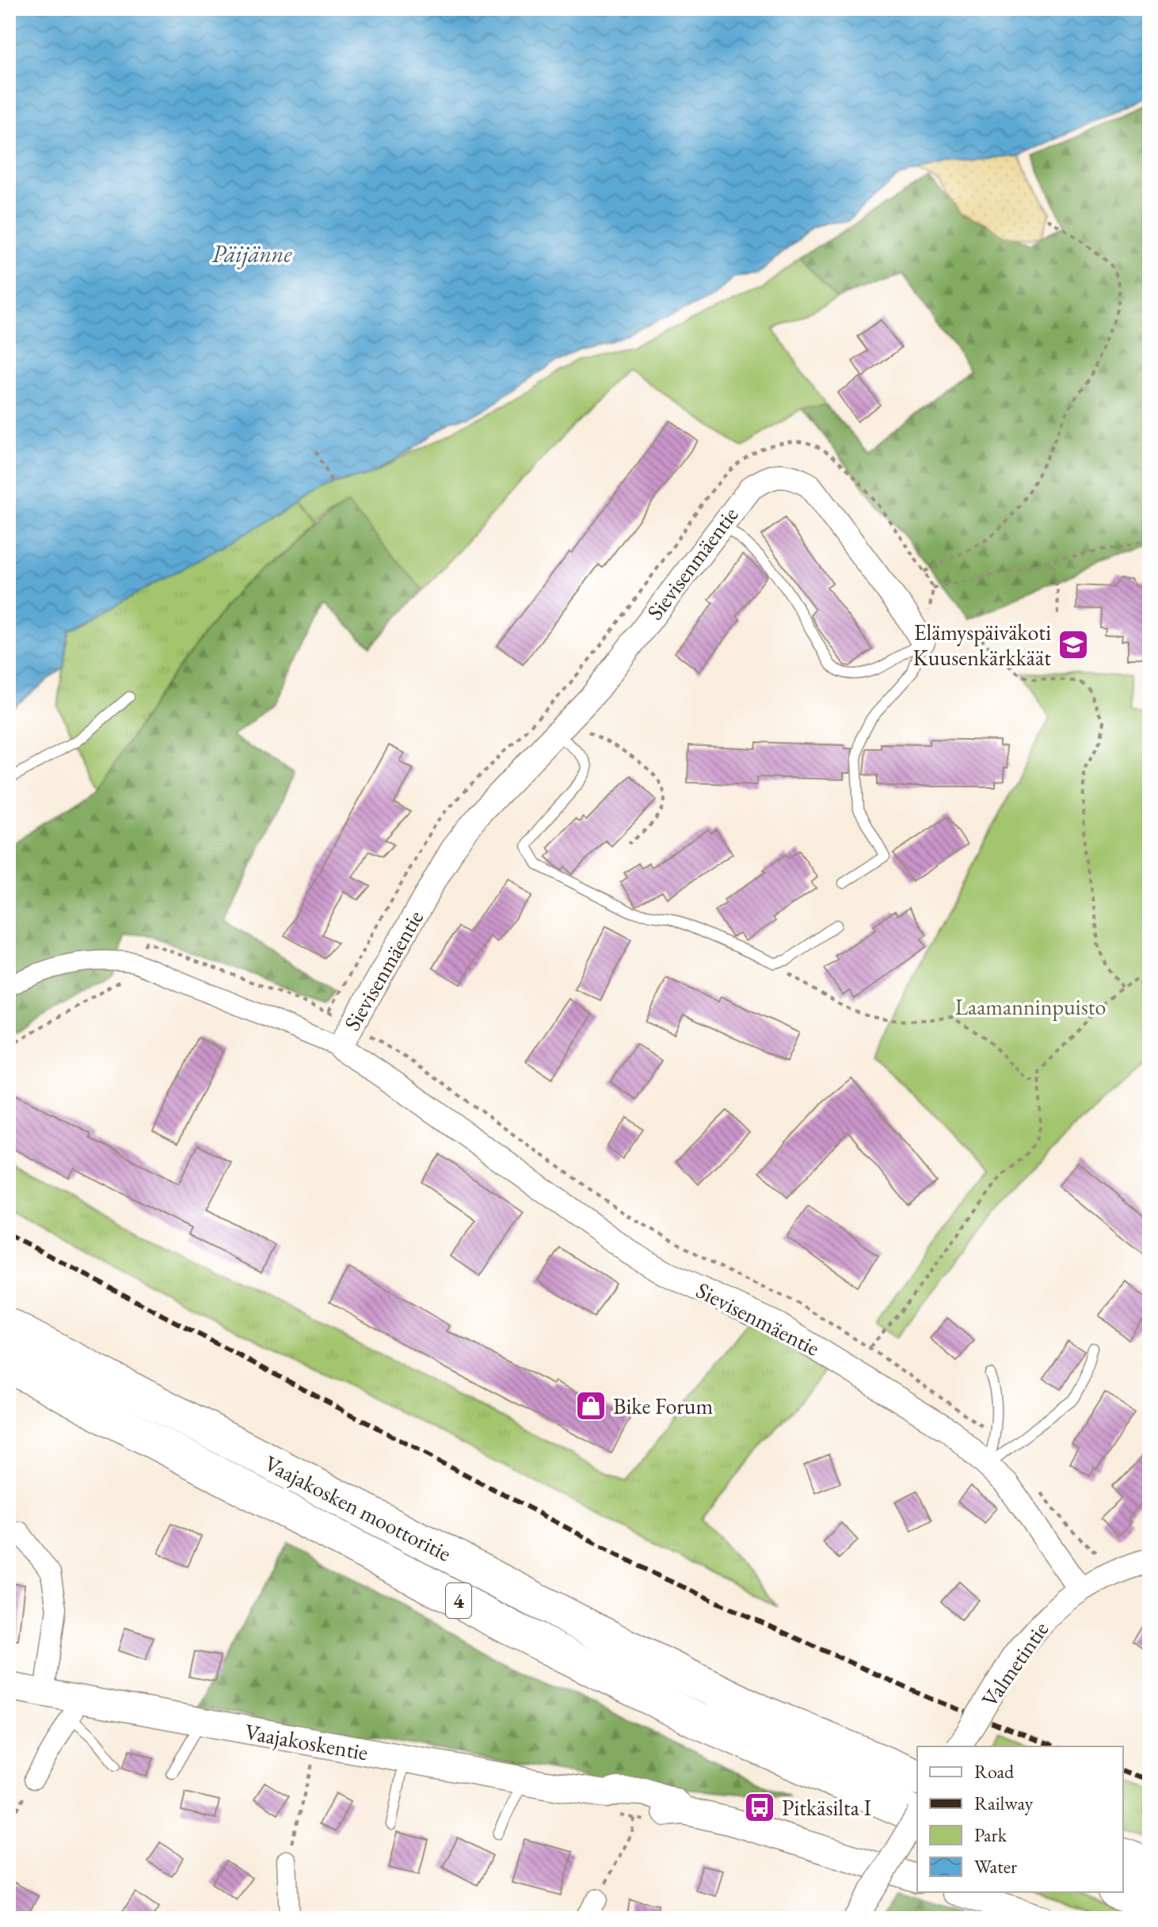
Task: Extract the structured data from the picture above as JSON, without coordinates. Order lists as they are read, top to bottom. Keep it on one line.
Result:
{"streets":{"highway":["Vaajakosken moottoritie","4"],"main road":["Vaajakoskentie"],"street":["Sievisenmäentie","Valmetintie"]},"crossings":[["Sievisenmäentie","Valmetintie"]],"water":["Päijänne"],"parks":["Laamanninpuisto"],"places":{"school or university":["Elämyspäiväkoti Kuusenkärkkäät"],"shop":["Bike Forum"],"bus stop":["Pitkäsilta I"]},"legend":["Road","Railway","Park","Water"]}
